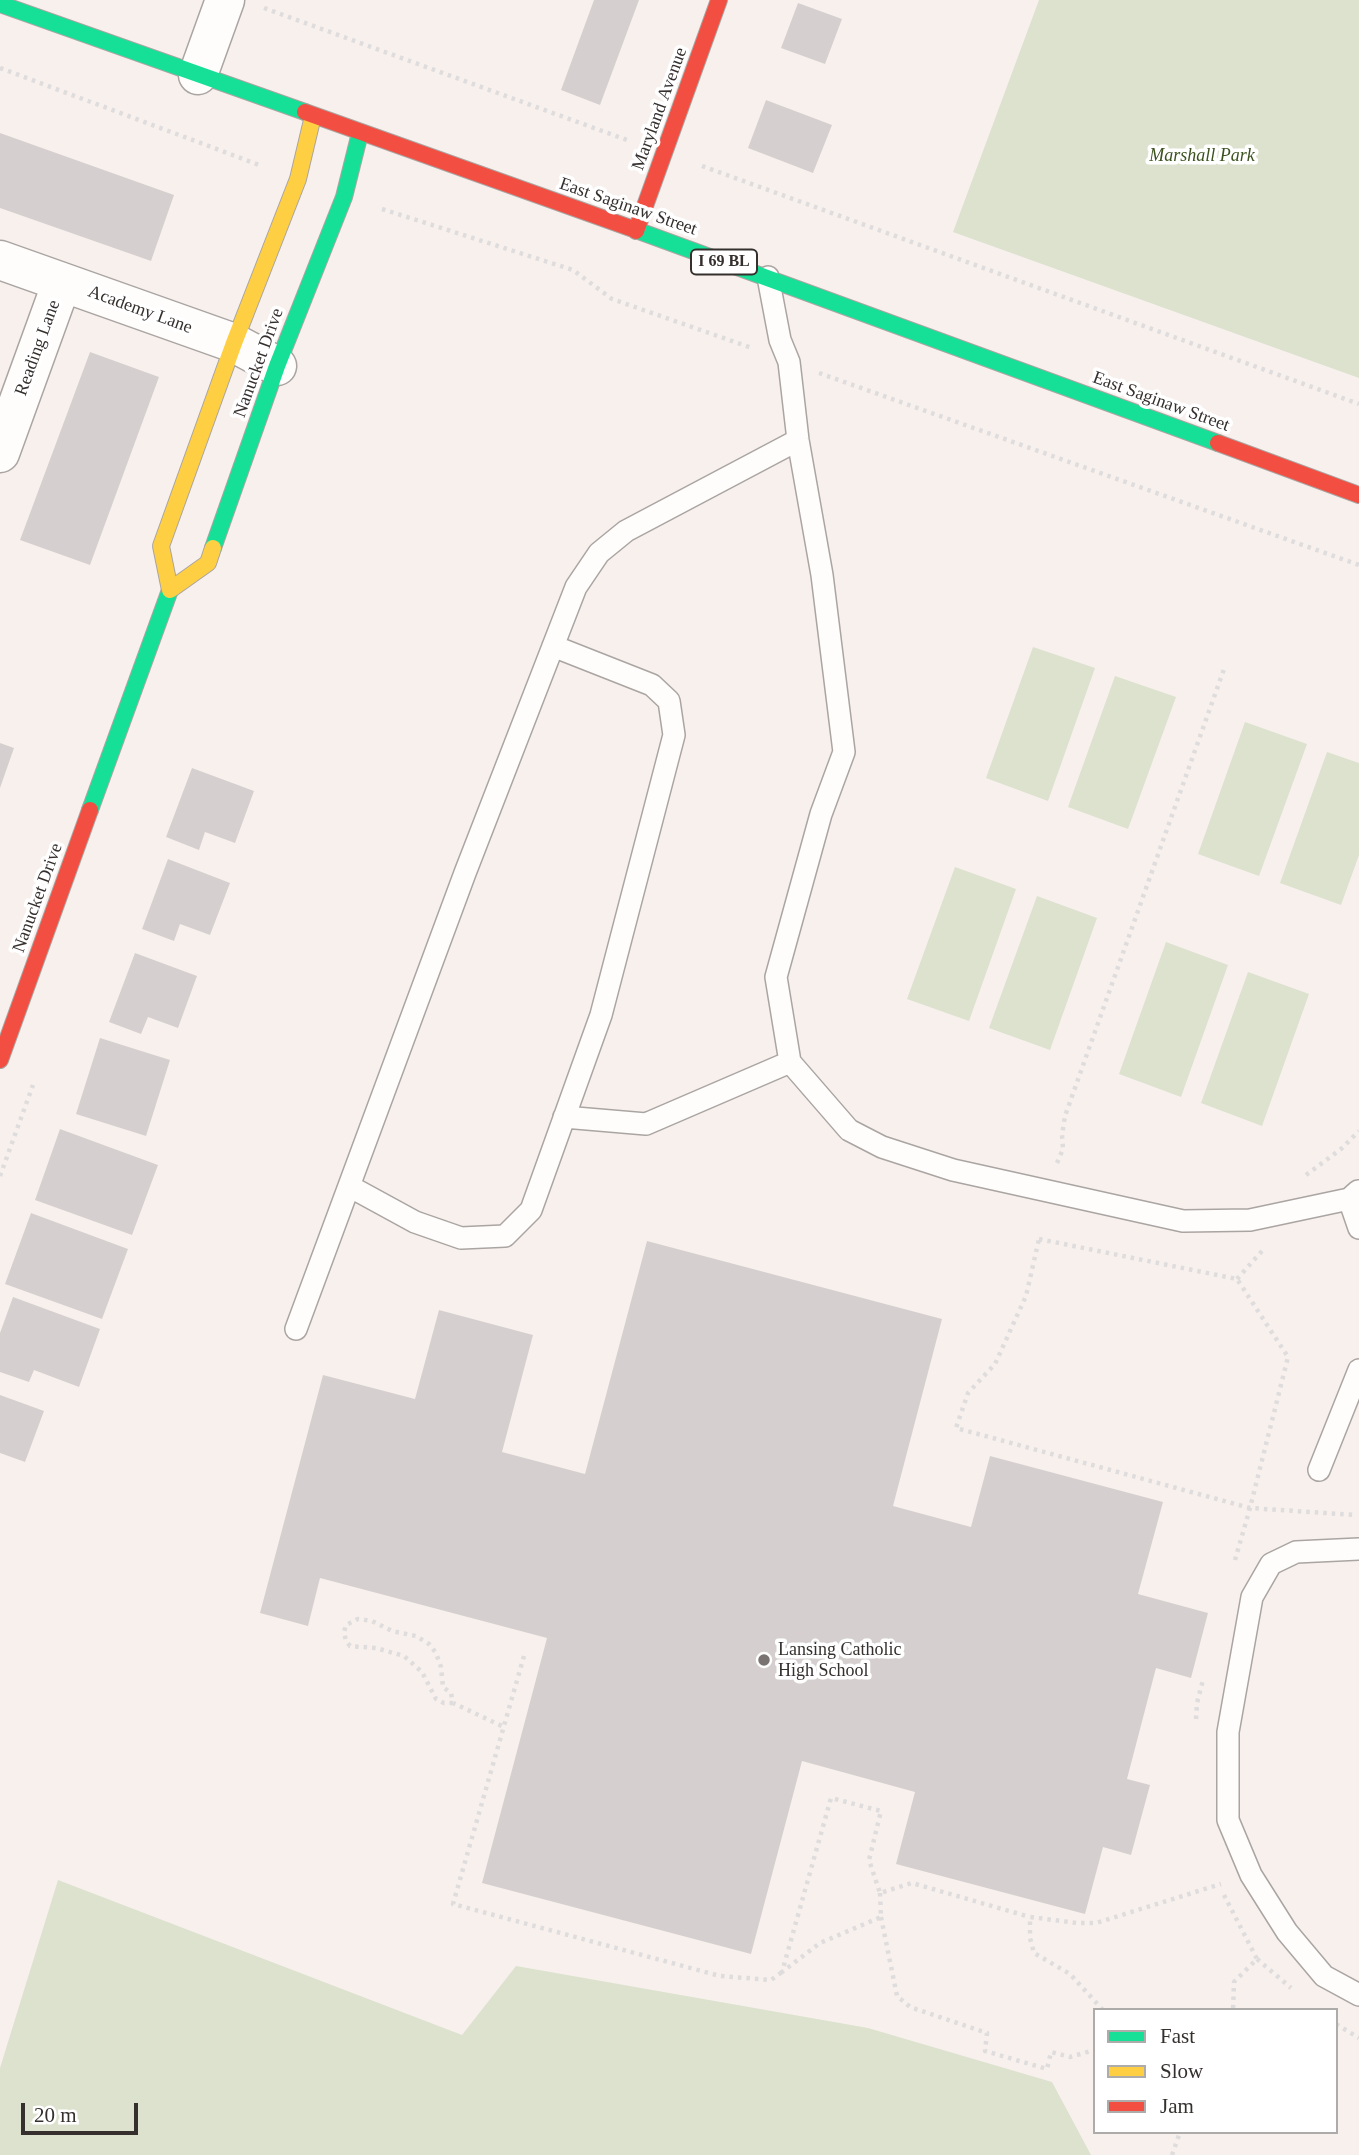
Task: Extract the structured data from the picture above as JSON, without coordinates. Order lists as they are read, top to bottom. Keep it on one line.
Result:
{"streets":{"street":["Maryland Avenue","East Saginaw Street","I 69 BL","Academy Lane","Reading Lane","Nanucket Drive"]},"crossings":[["Maryland Avenue","East Saginaw Street"],["East Saginaw Street","Nanucket Drive"],["Academy Lane","Reading Lane"],["Academy Lane","Nanucket Drive"]],"parks":["Marshall Park"],"places":["Lansing Catholic High School"],"legend":["Fast","Slow","Jam"],"scale_bar":"20 m"}
